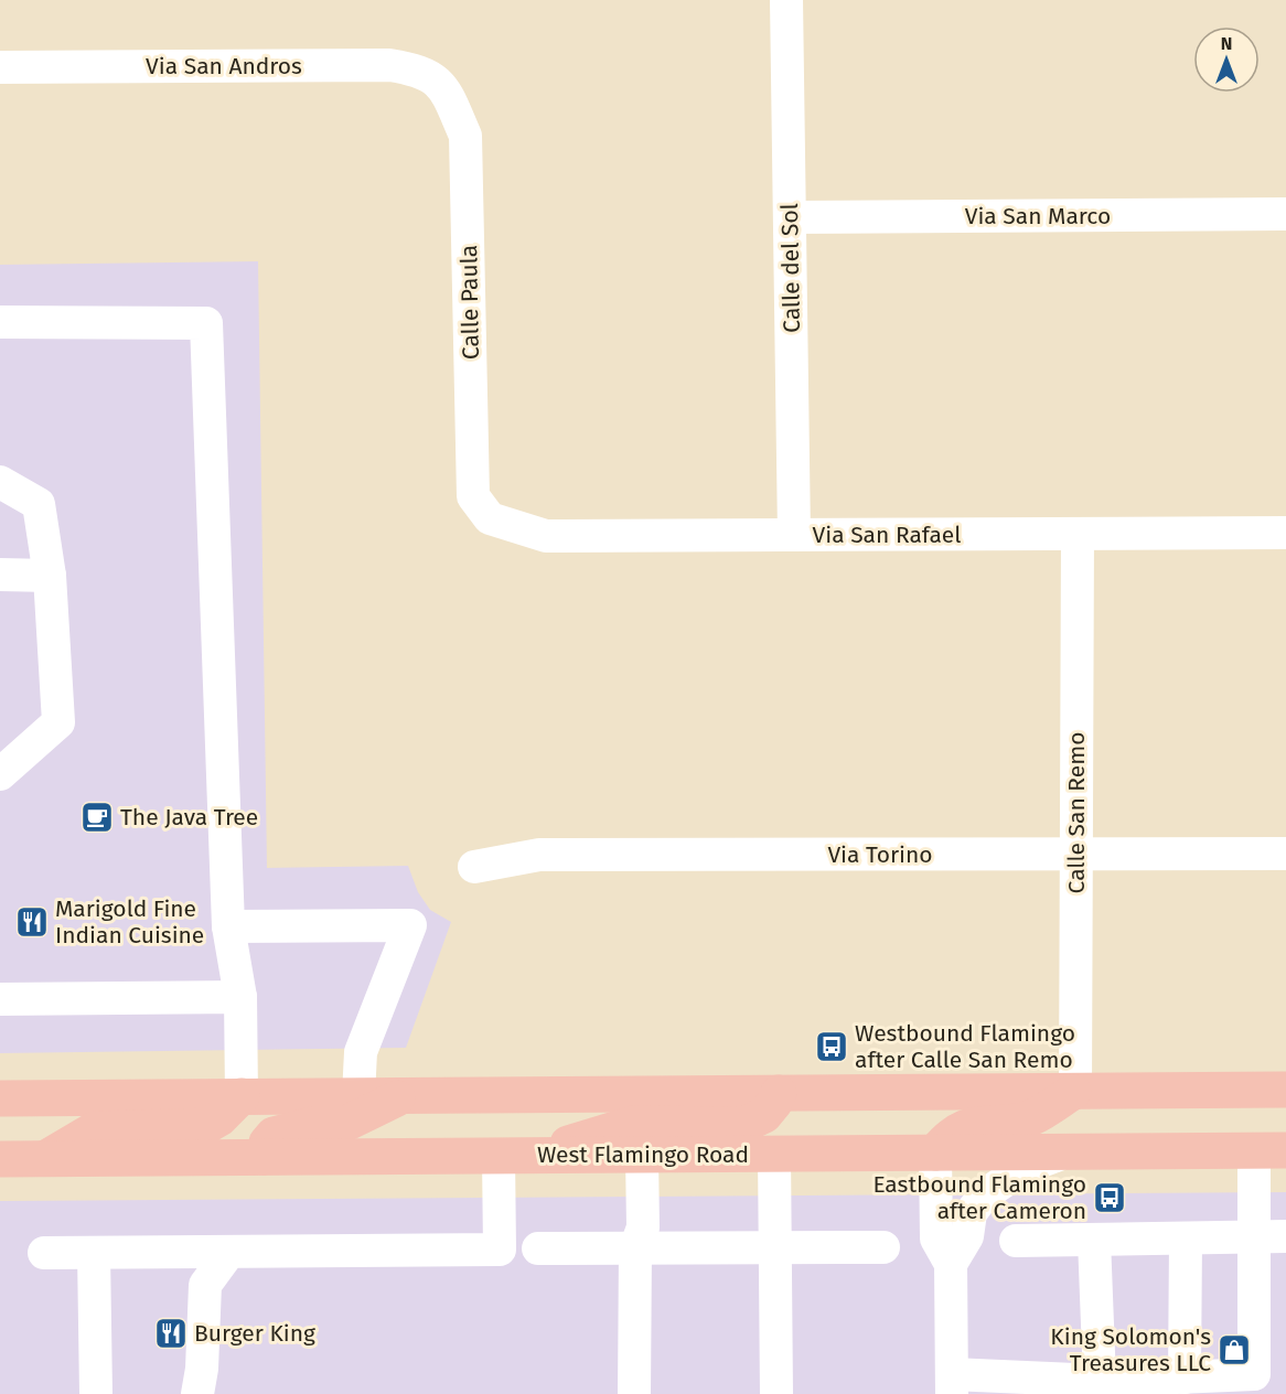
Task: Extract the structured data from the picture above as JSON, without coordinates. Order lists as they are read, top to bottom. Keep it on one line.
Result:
{"streets":{"main road":["West Flamingo Road"],"street":["Via San Andros","Via San Marco","Calle del Sol","Calle Paula","Via San Rafael","Calle San Remo","Via Torino"]},"crossings":[["Via San Andros","Calle Paula"],["Via San Marco","Calle del Sol"],["Calle del Sol","Via San Rafael"],["Calle Paula","Via San Rafael"],["Via San Rafael","Calle San Remo"],["Calle San Remo","Via Torino"]],"places":{"cafe":["The Java Tree"],"restaurant":["Marigold Fine Indian Cuisine","Burger King"],"bus stop":["Westbound Flamingo after Calle San Remo","Eastbound Flamingo after Cameron"],"shop":["King Solomon's Treasures LLC"]},"north":"top"}
